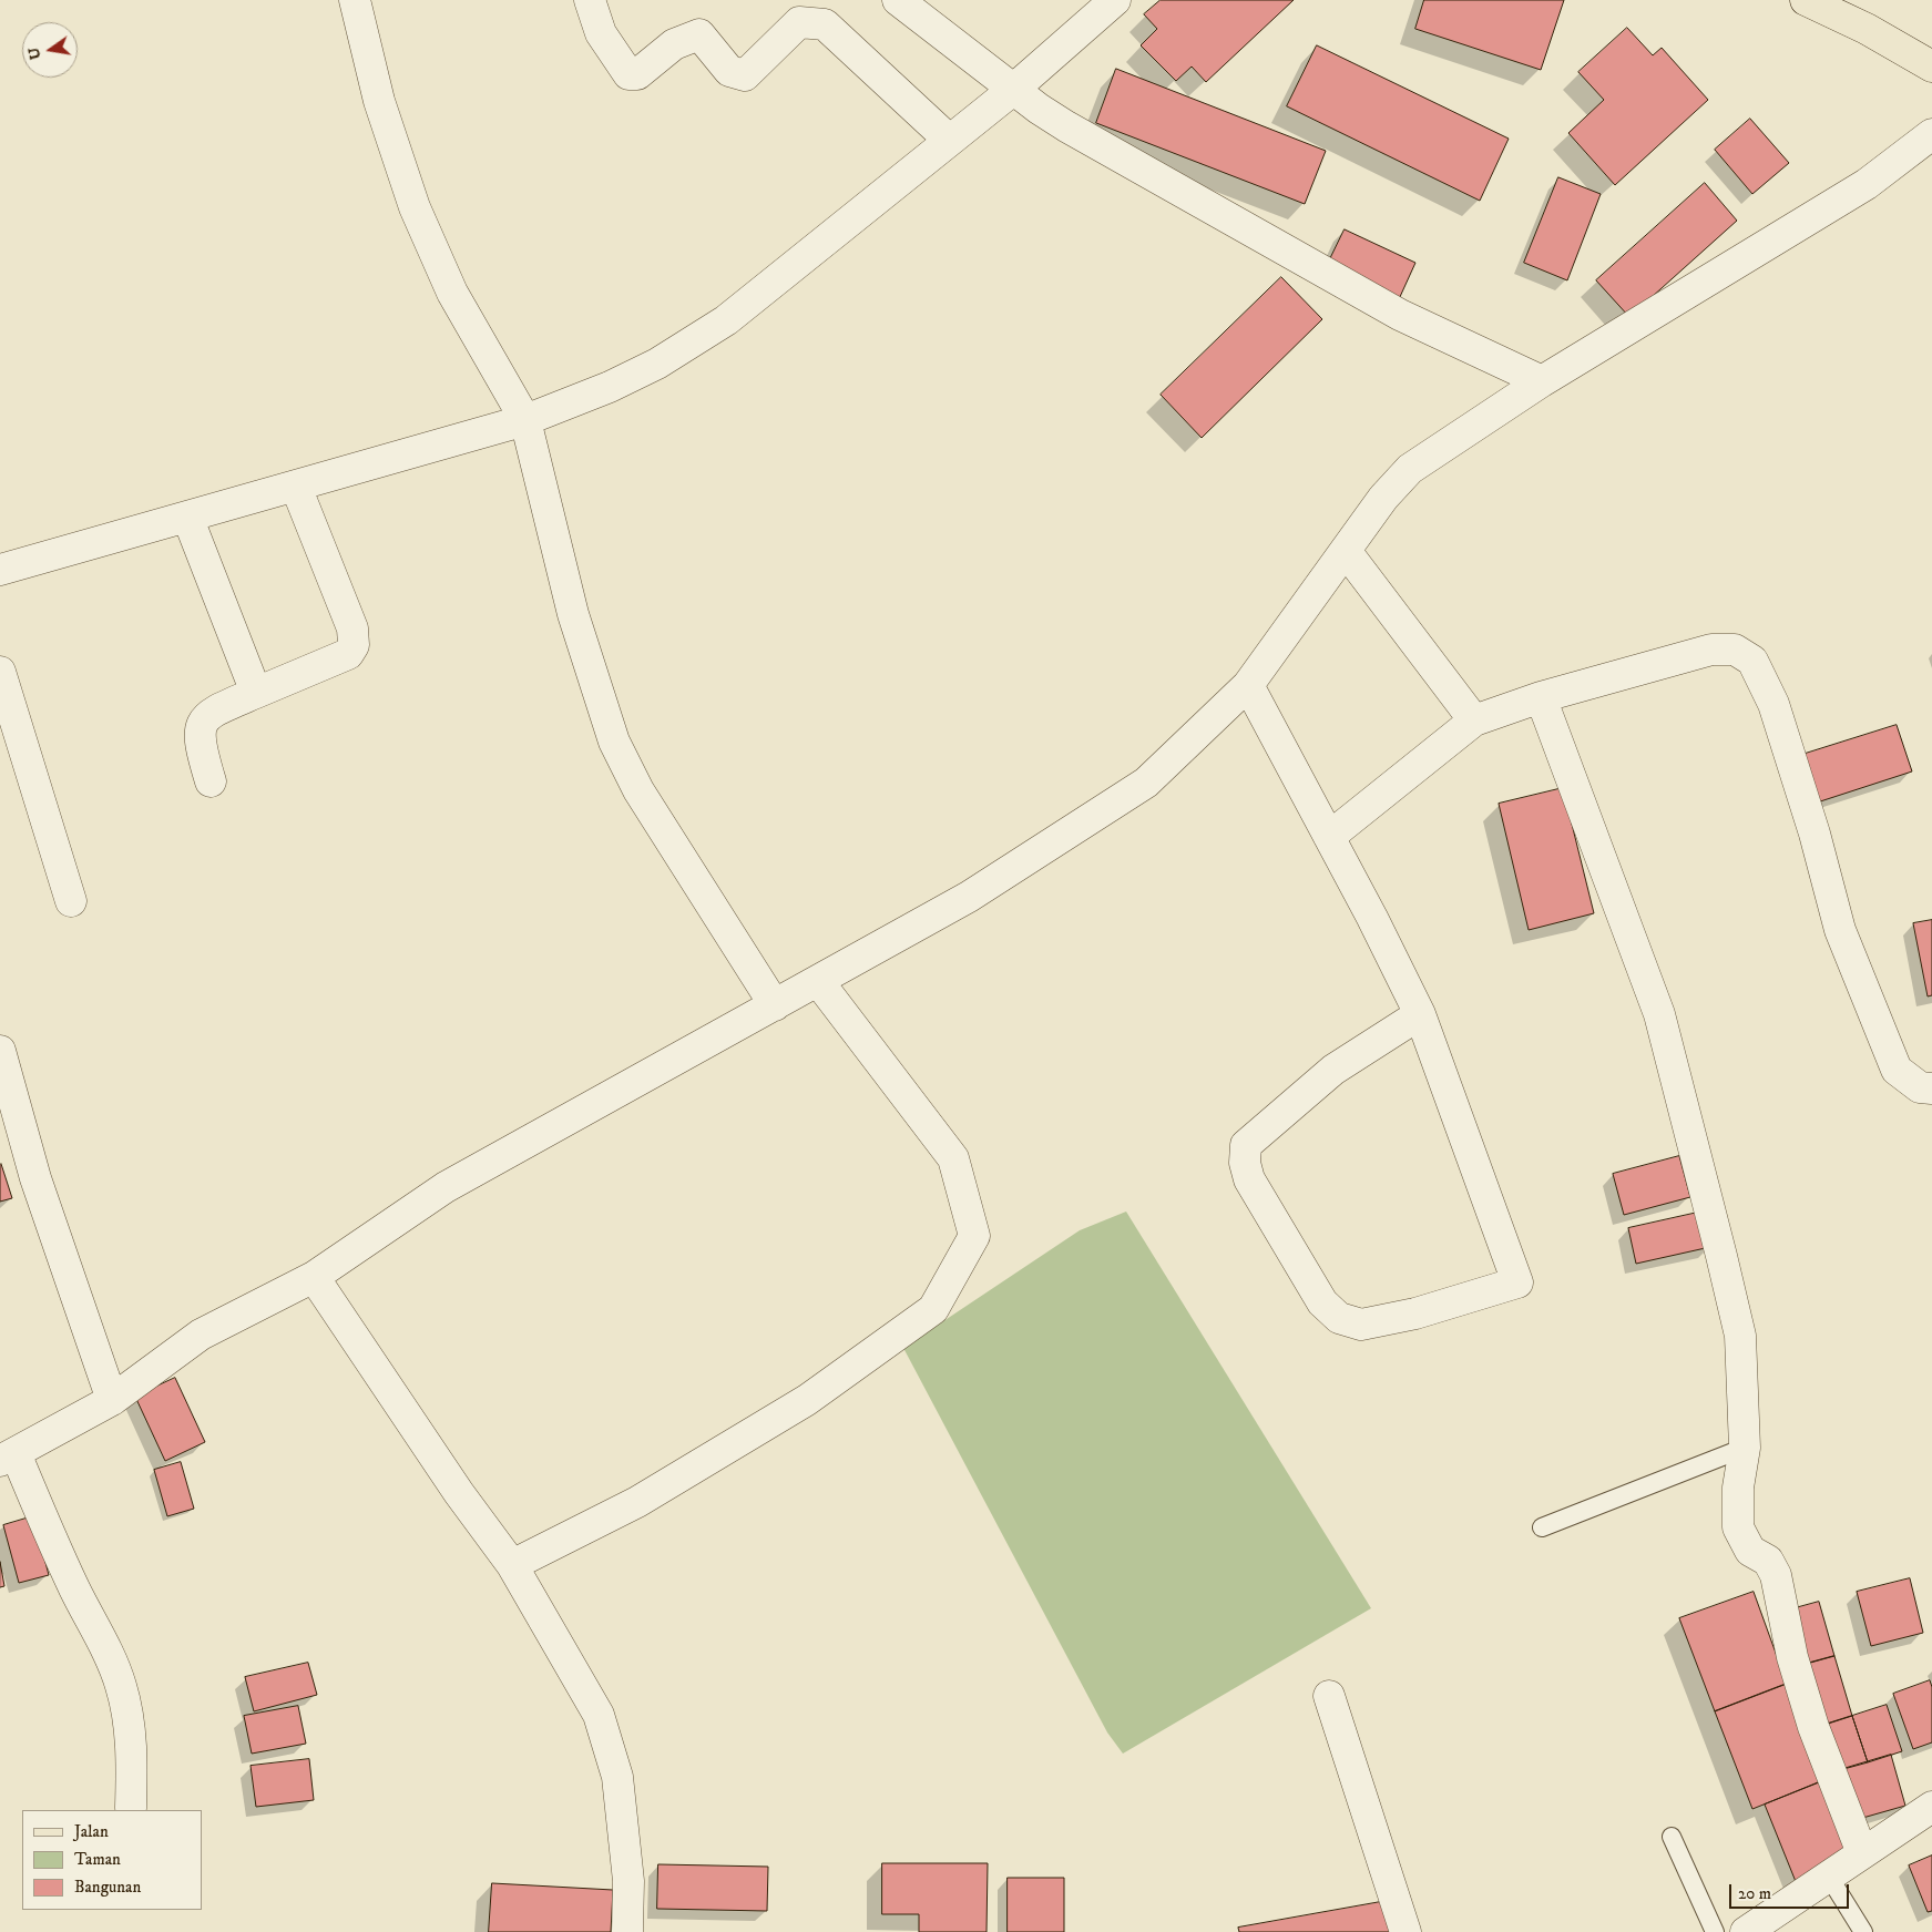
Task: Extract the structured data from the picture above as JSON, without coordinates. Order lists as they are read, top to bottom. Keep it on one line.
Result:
{"legend":["Jalan","Taman","Bangunan"],"scale_bar":"20 m","north":"left"}
